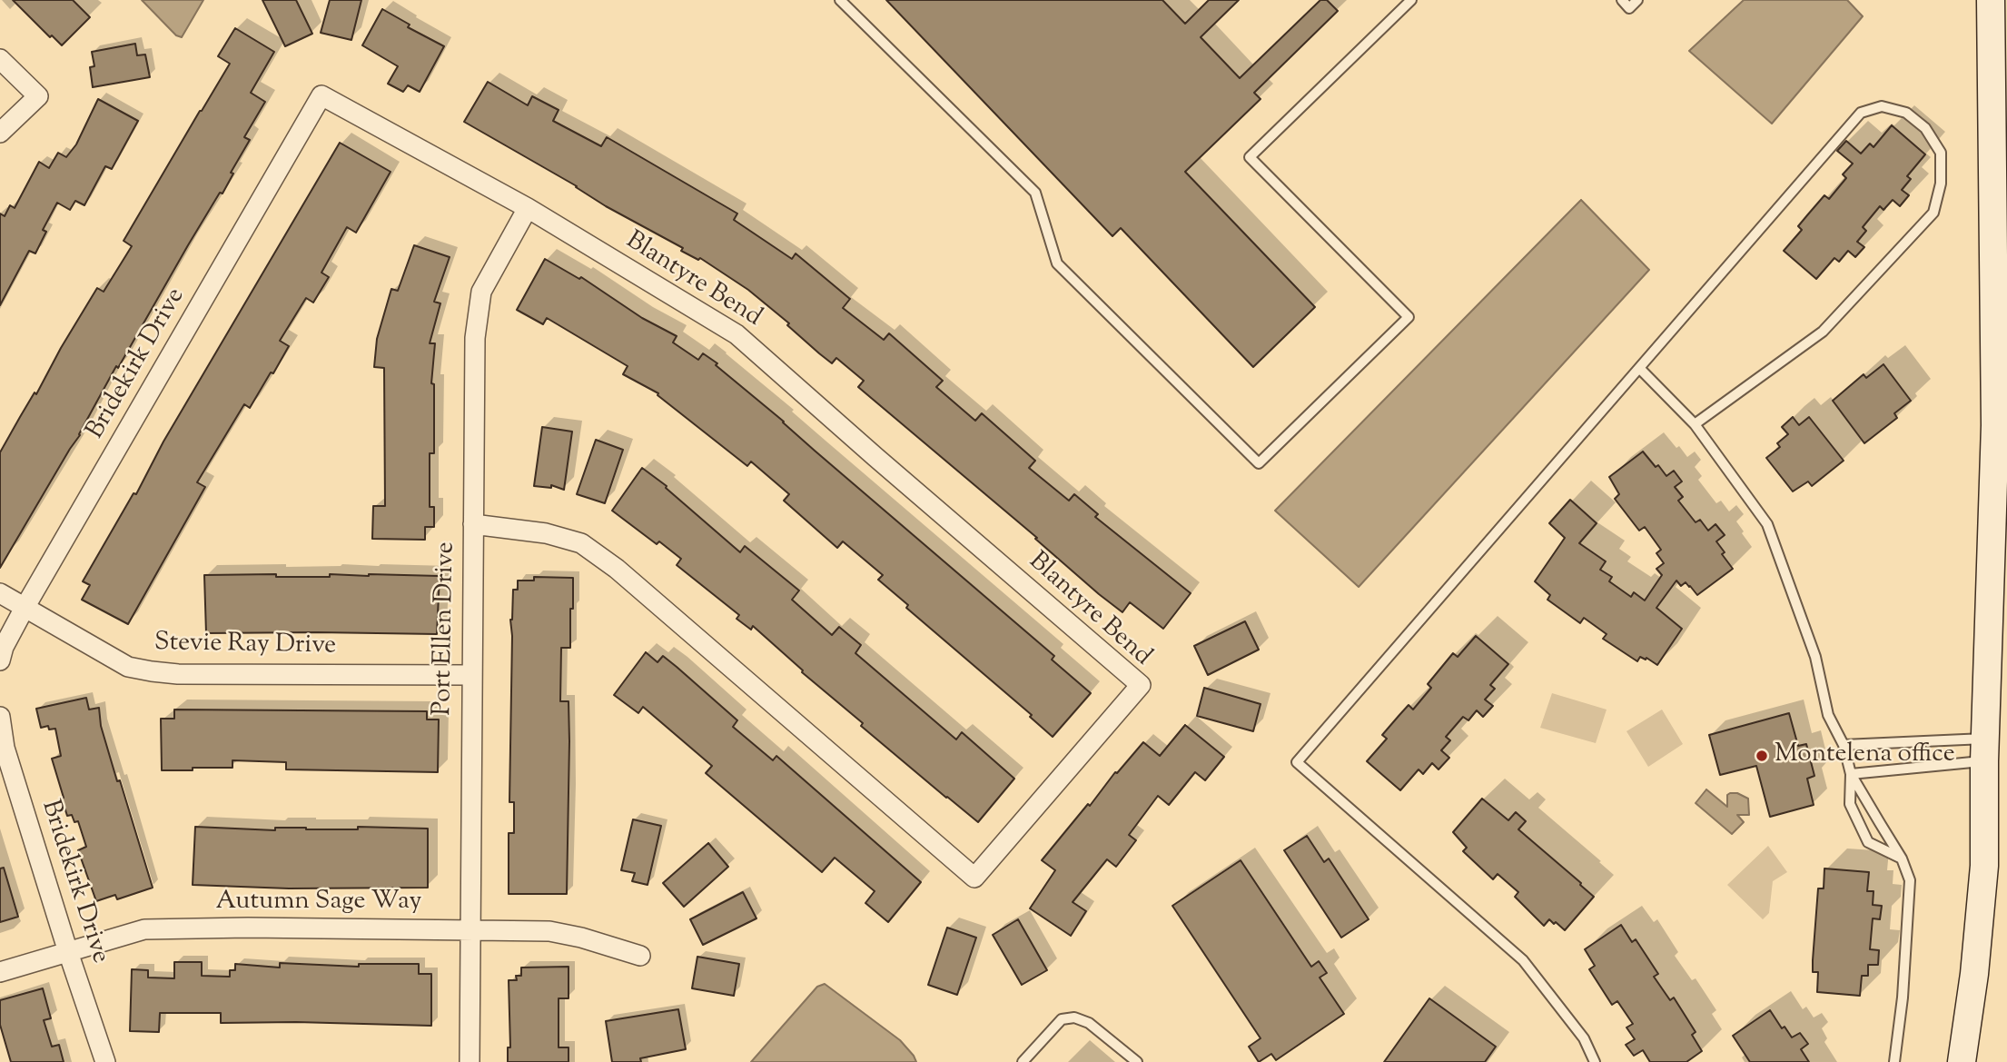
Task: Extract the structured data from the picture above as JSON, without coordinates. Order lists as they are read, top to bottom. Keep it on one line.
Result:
{"streets":{"street":["Blantyre Bend","Bridekirk Drive","Port Ellen Drive","Stevie Ray Drive","Autumn Sage Way"]},"crossings":[["Blantyre Bend","Bridekirk Drive"],["Blantyre Bend","Port Ellen Drive"],["Bridekirk Drive","Stevie Ray Drive"],["Bridekirk Drive","Autumn Sage Way"],["Port Ellen Drive","Stevie Ray Drive"],["Port Ellen Drive","Autumn Sage Way"]],"places":["Montelena office"]}
